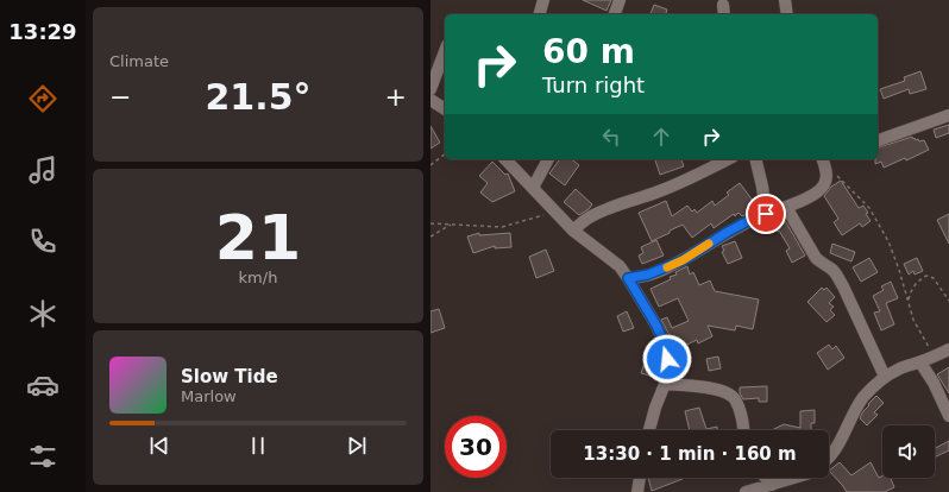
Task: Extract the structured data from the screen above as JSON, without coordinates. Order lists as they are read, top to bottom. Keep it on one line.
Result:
{"page":{"tabs":"13:29","tile":["Climate",["21","km/h"]],"turn":["60 m","Turn right"],"heat":["−","21.5°","+"],"song":["Slow Tide","Marlow"],"limit":"30","trip":"13:30 · 1 min · 160 m"}}
